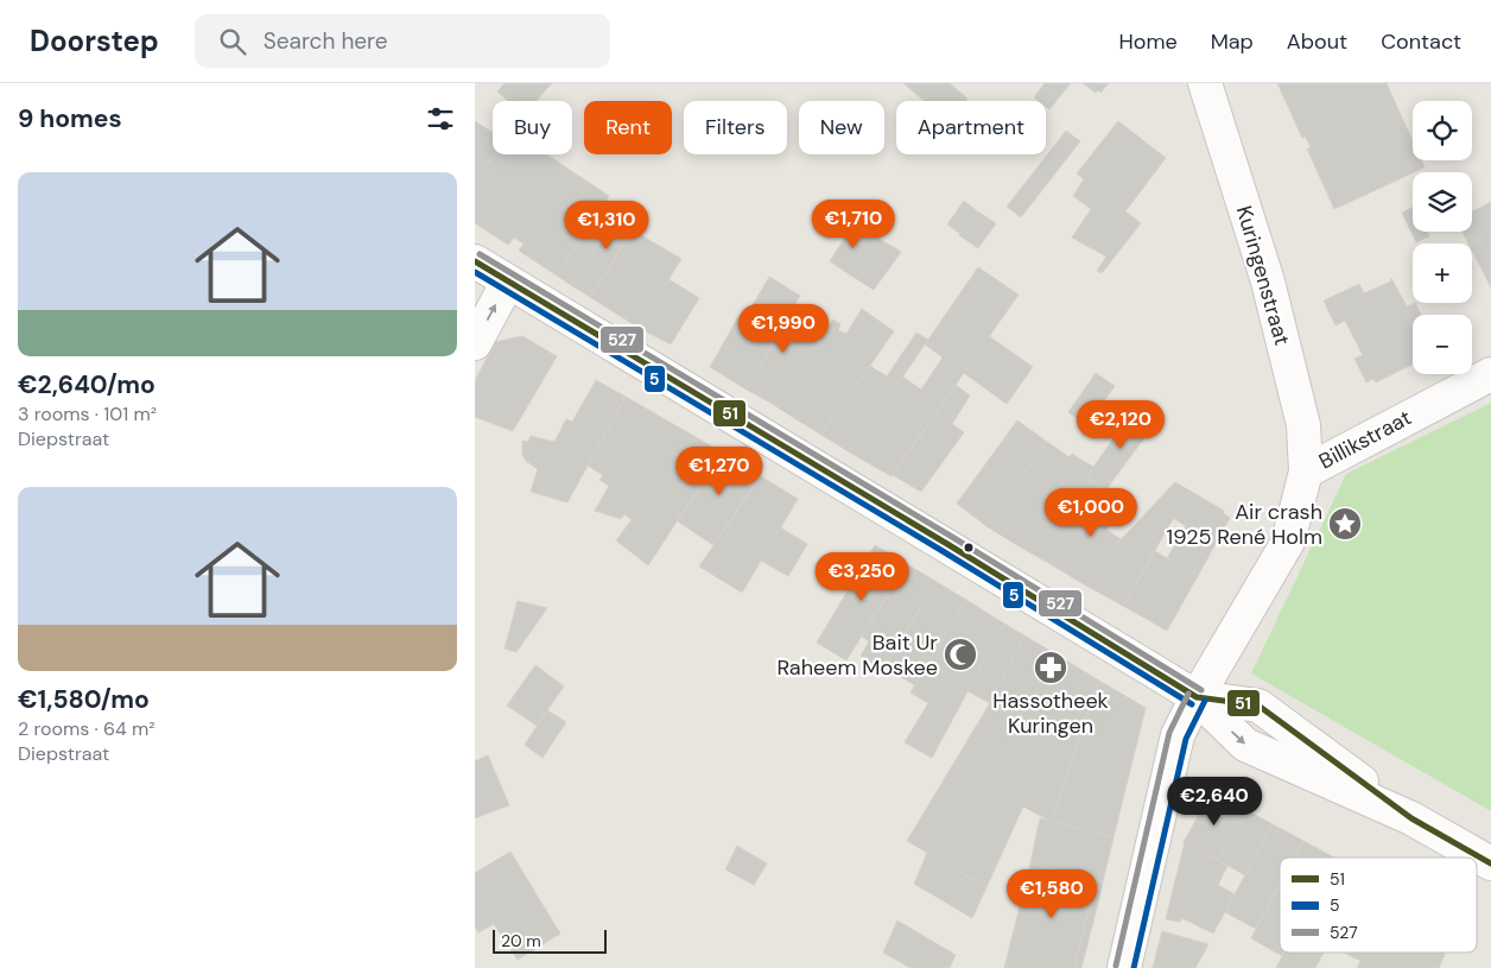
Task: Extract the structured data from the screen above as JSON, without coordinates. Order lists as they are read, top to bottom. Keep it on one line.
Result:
{"streets":{"street":["Kuringenstraat","Billikstraat"]},"crossings":[["Kuringenstraat","Billikstraat"]],"places":{"place":["Air crash 1925 René Holm"],"mosque":["Bait Ur Raheem Moskee"],"pharmacy":["Hassotheek Kuringen"]},"lines":["transit line 527","transit line 51","transit line 5"],"legend":["51","5","527"],"scale_bar":"20 m","page":{"header":"Doorstep","search":"Search here","nav":["Home","Map","About","Contact"],"heading":"9 homes","map_buttons":["+","−"],"chip":["Buy","Rent","Filters","New","Apartment"],"list":[{"name":"€2,640/mo","note":"3 rooms · 101 m² · Diepstraat"},{"name":"€1,580/mo","note":"2 rooms · 64 m² · Diepstraat"}],"price":["€1,710","€1,310","€1,990","€2,120","€1,270","€1,000","€3,250","€2,640","€1,580"],"scale":"20 m"}}
